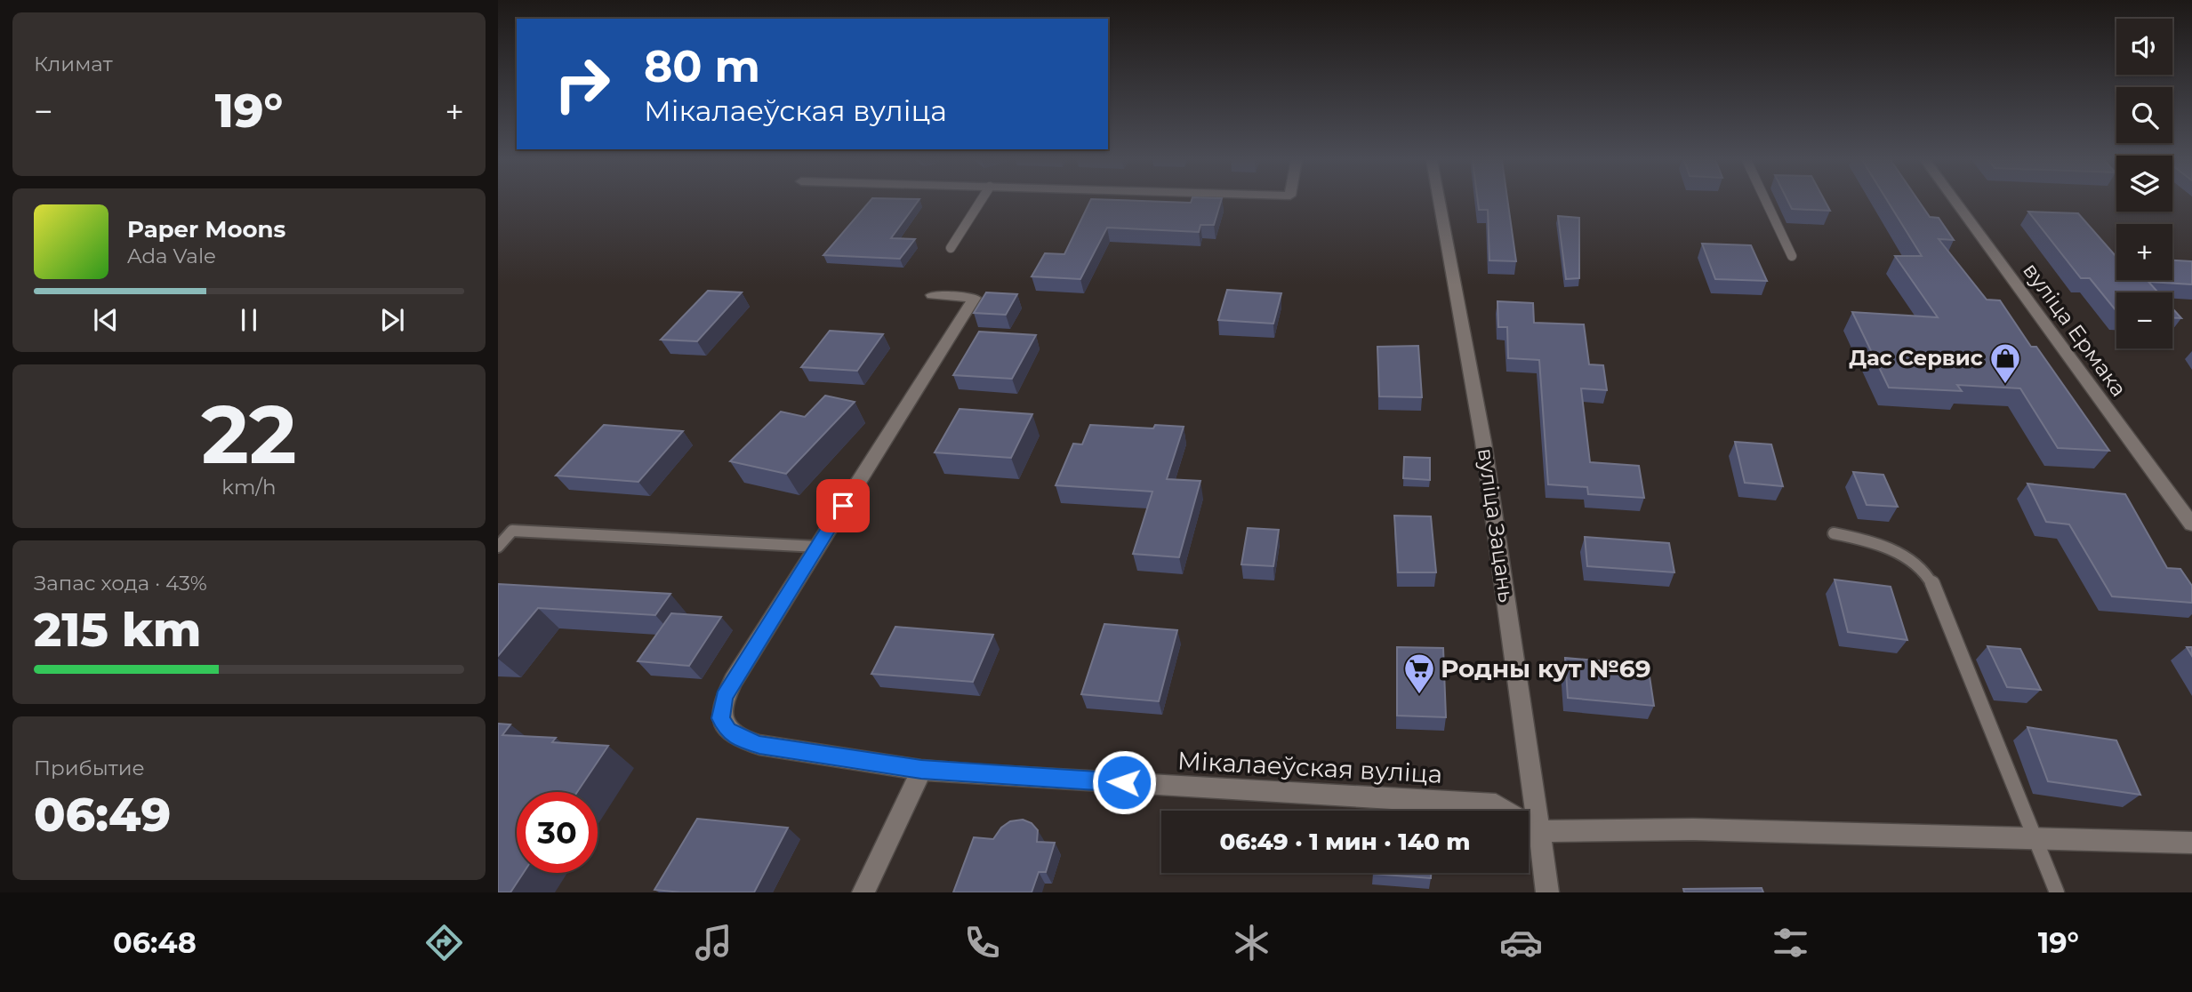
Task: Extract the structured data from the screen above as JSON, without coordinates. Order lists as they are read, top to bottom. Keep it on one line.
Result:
{"streets":{"street":["вуліца Ермака","вуліца Зацань","Мікалаеўская вуліца"]},"crossings":[["вуліца Зацань","Мікалаеўская вуліца"]],"places":{"shop":["Дас Сервис"],"supermarket":["Родны кут №69"]},"page":{"tile":["Климат",["22","km/h"],["Запас хода · 43%","215 km"],["Прибытие","06:49"]],"map_buttons":["+","−"],"turn":["80 m","Мікалаеўская вуліца"],"heat":["−","19°","+"],"song":["Paper Moons","Ada Vale"],"limit":"30","trip":"06:49 · 1 мин · 140 m","tabs":["06:48","19°"]}}
